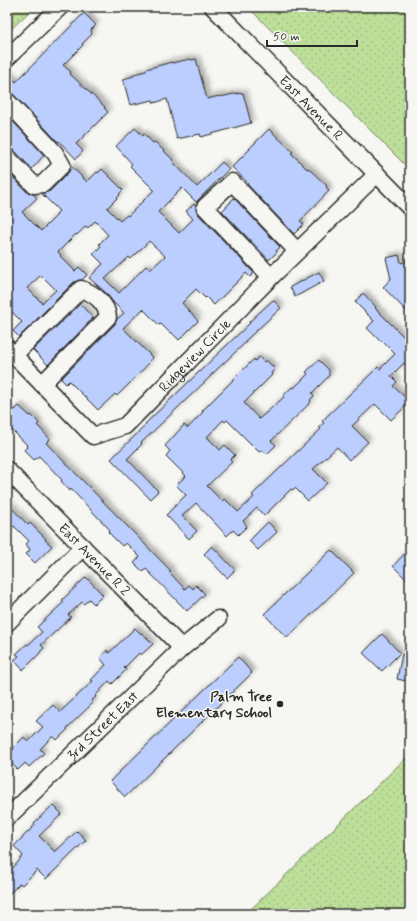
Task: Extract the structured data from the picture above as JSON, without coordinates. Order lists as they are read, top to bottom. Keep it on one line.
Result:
{"streets":{"street":["East Avenue R","Ridgeview Circle","East Avenue R 2","3rd Street East"]},"crossings":[["East Avenue R","Ridgeview Circle"],["East Avenue R 2","3rd Street East"]],"places":["Palm Tree Elementary School"],"scale_bar":"50 m"}
